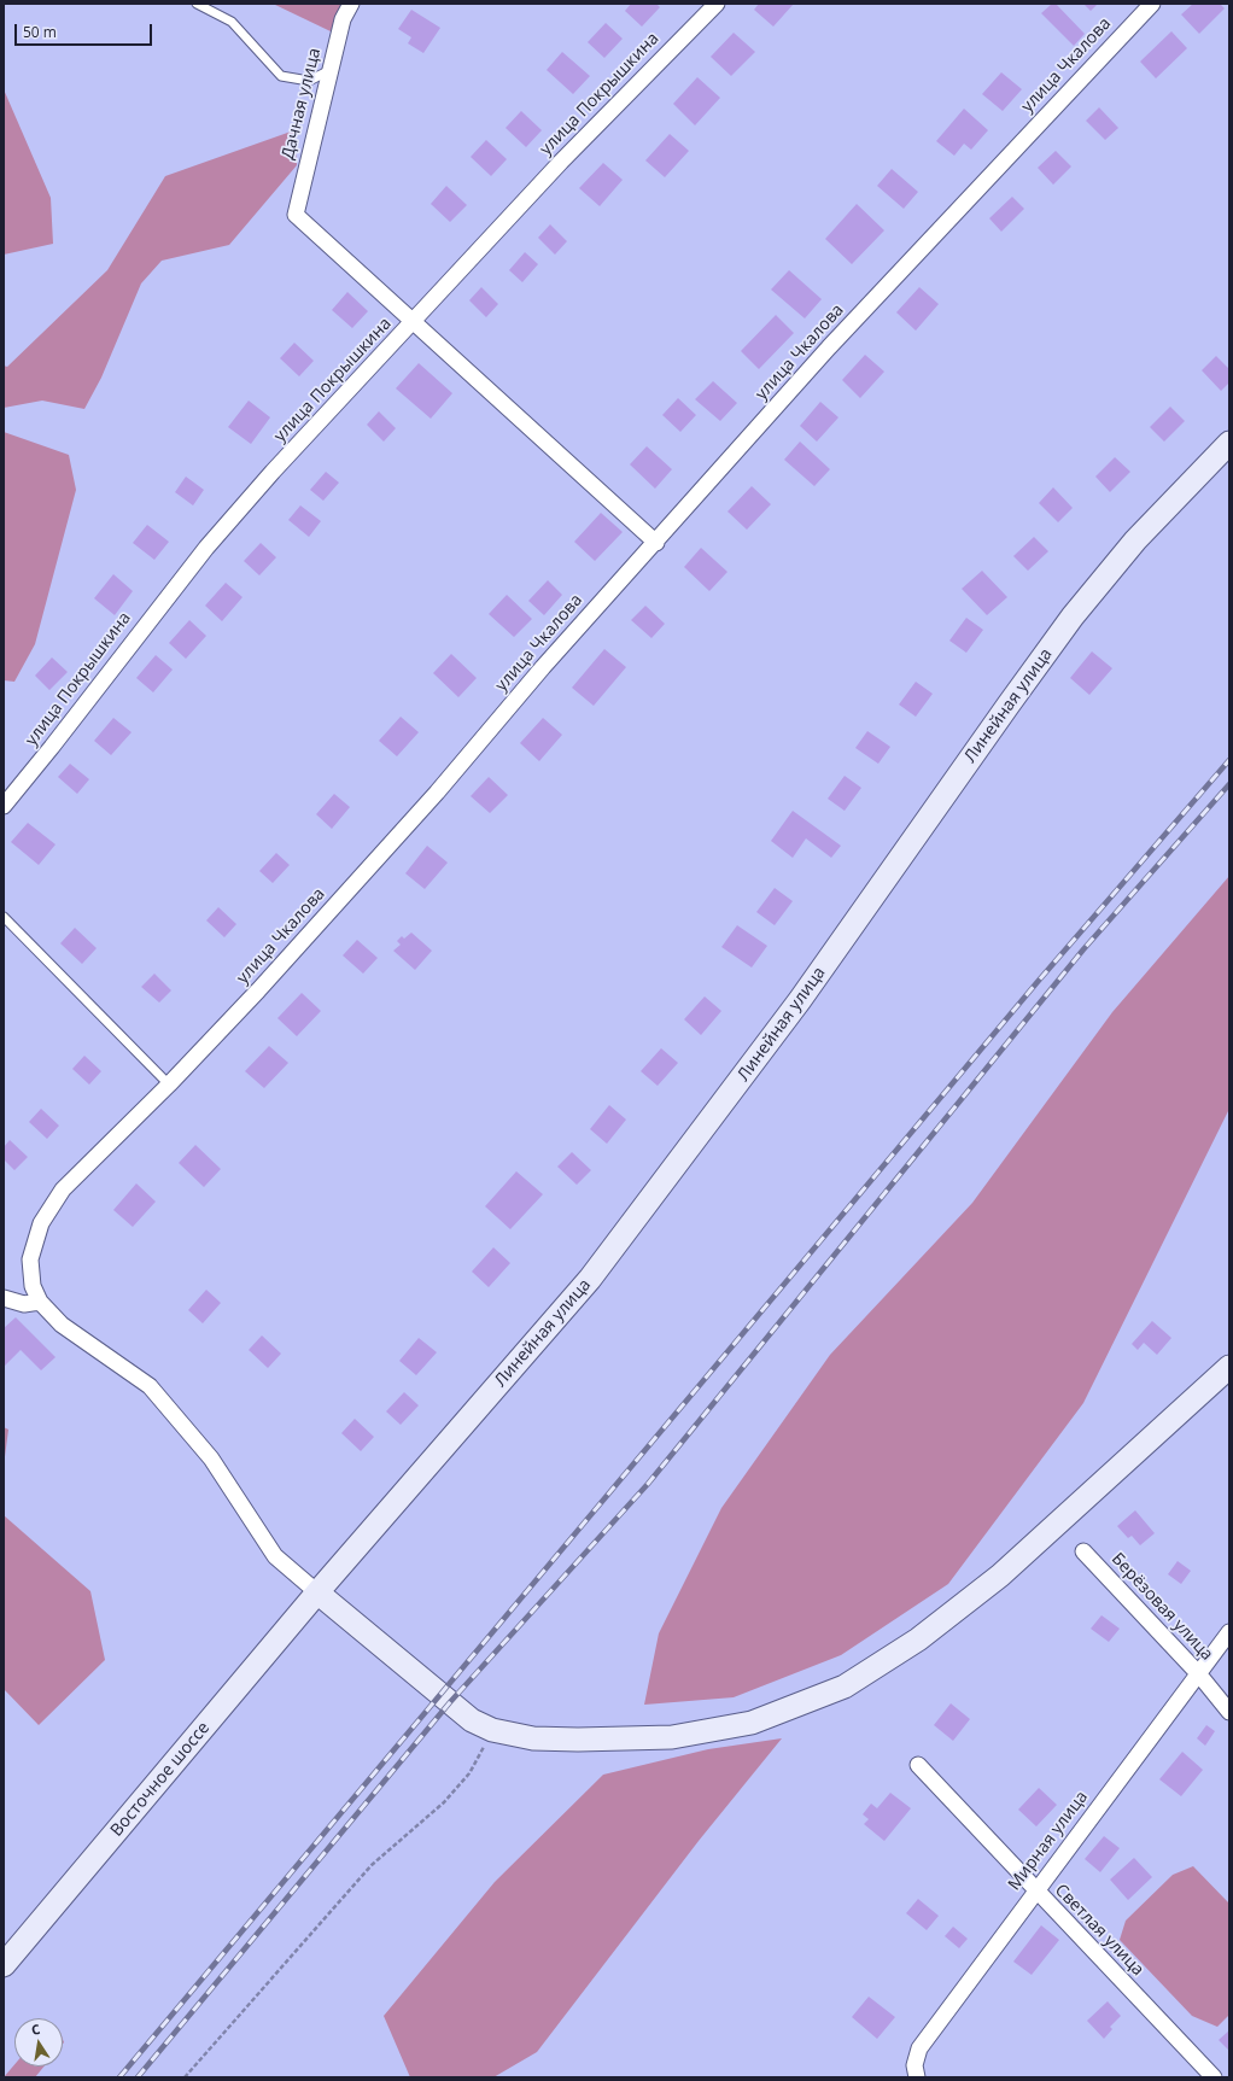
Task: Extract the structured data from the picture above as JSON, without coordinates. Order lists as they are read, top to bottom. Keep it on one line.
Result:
{"streets":{"main road":["Линейная улица","Восточное шоссе"],"street":["улица Чкалова","улица Покрышкина","Дачная улица","Берёзовая улица","Мирная улица","Светлая улица"]},"crossings":[["улица Покрышкина","Дачная улица"],["Линейная улица","Восточное шоссе"],["Берёзовая улица","Мирная улица"],["Мирная улица","Светлая улица"]],"scale_bar":"50 m","north":"top"}
